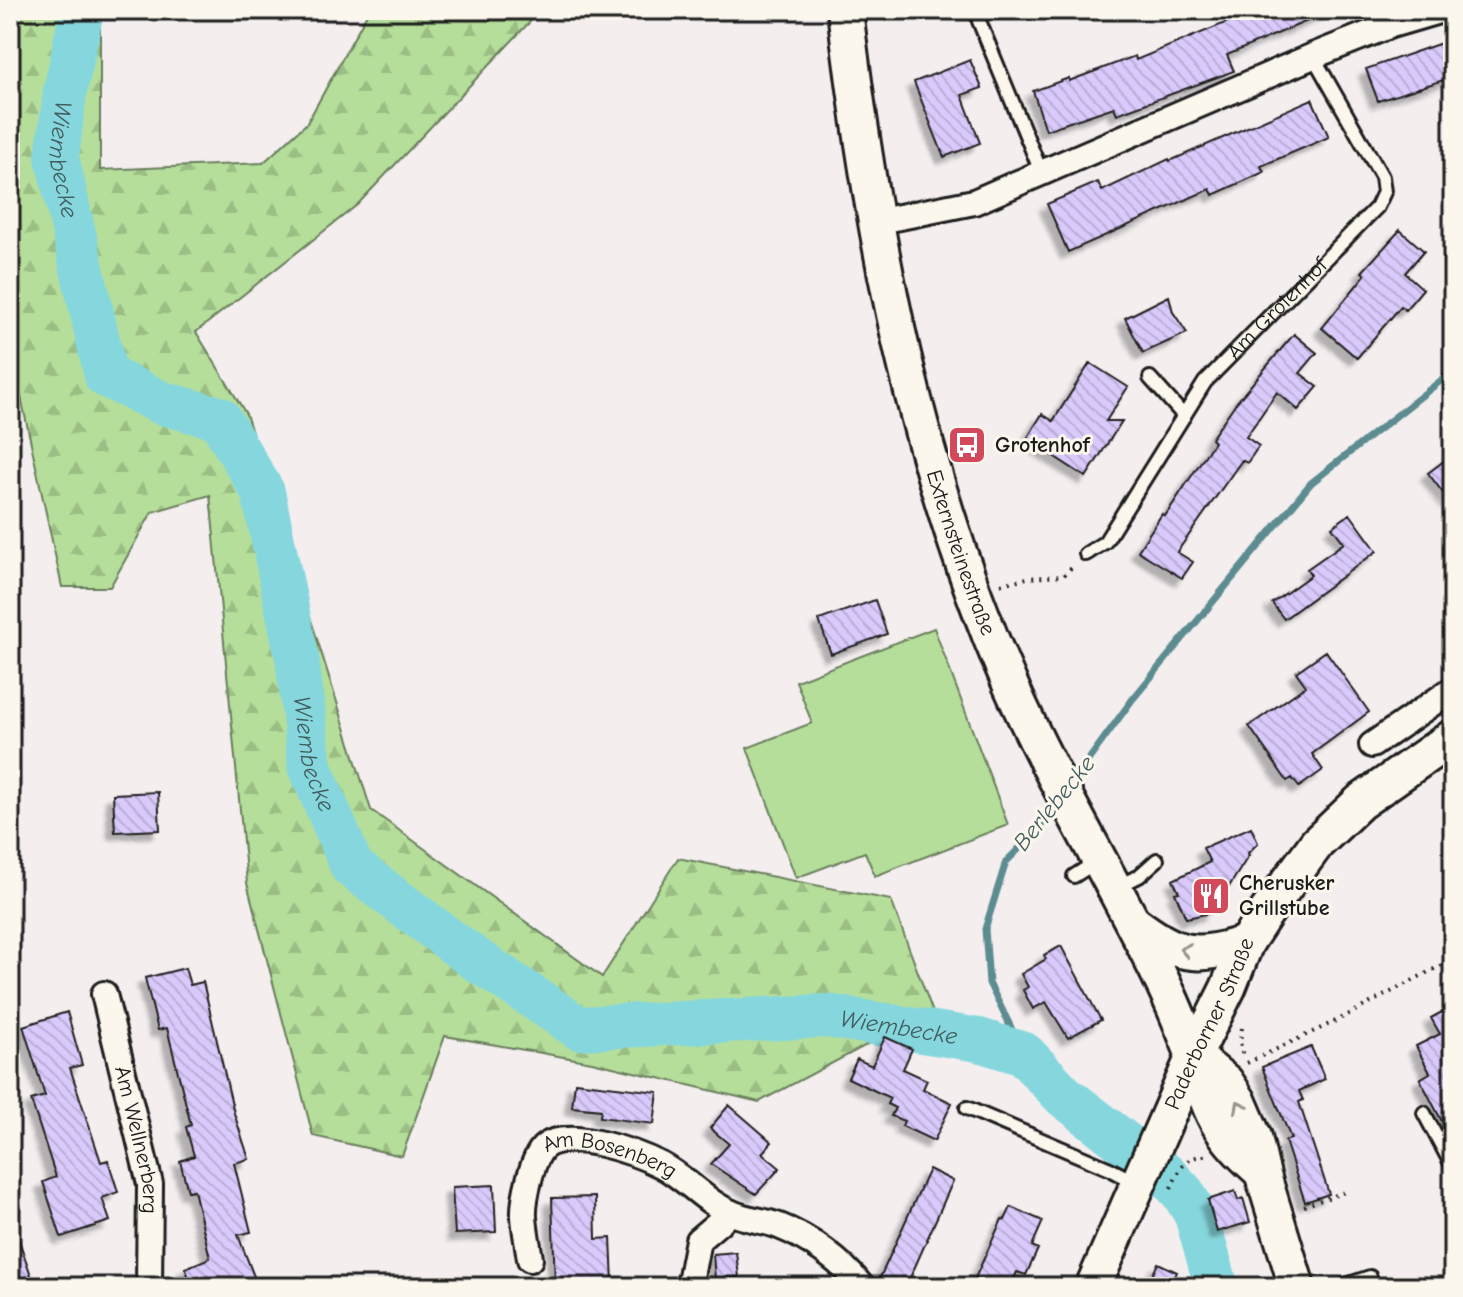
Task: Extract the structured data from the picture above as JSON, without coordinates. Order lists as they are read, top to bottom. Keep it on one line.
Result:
{"streets":{"main road":["Externsteinestraße","Paderborner Straße"],"street":["Am Wellnerberg","Am Bosenberg"],"lane":["Am Grotenhof"]},"crossings":[["Externsteinestraße","Paderborner Straße"]],"water":["Wiembecke","Berlebecke"],"places":{"bus stop":["Grotenhof"],"restaurant":["Cherusker Grillstube"]}}
